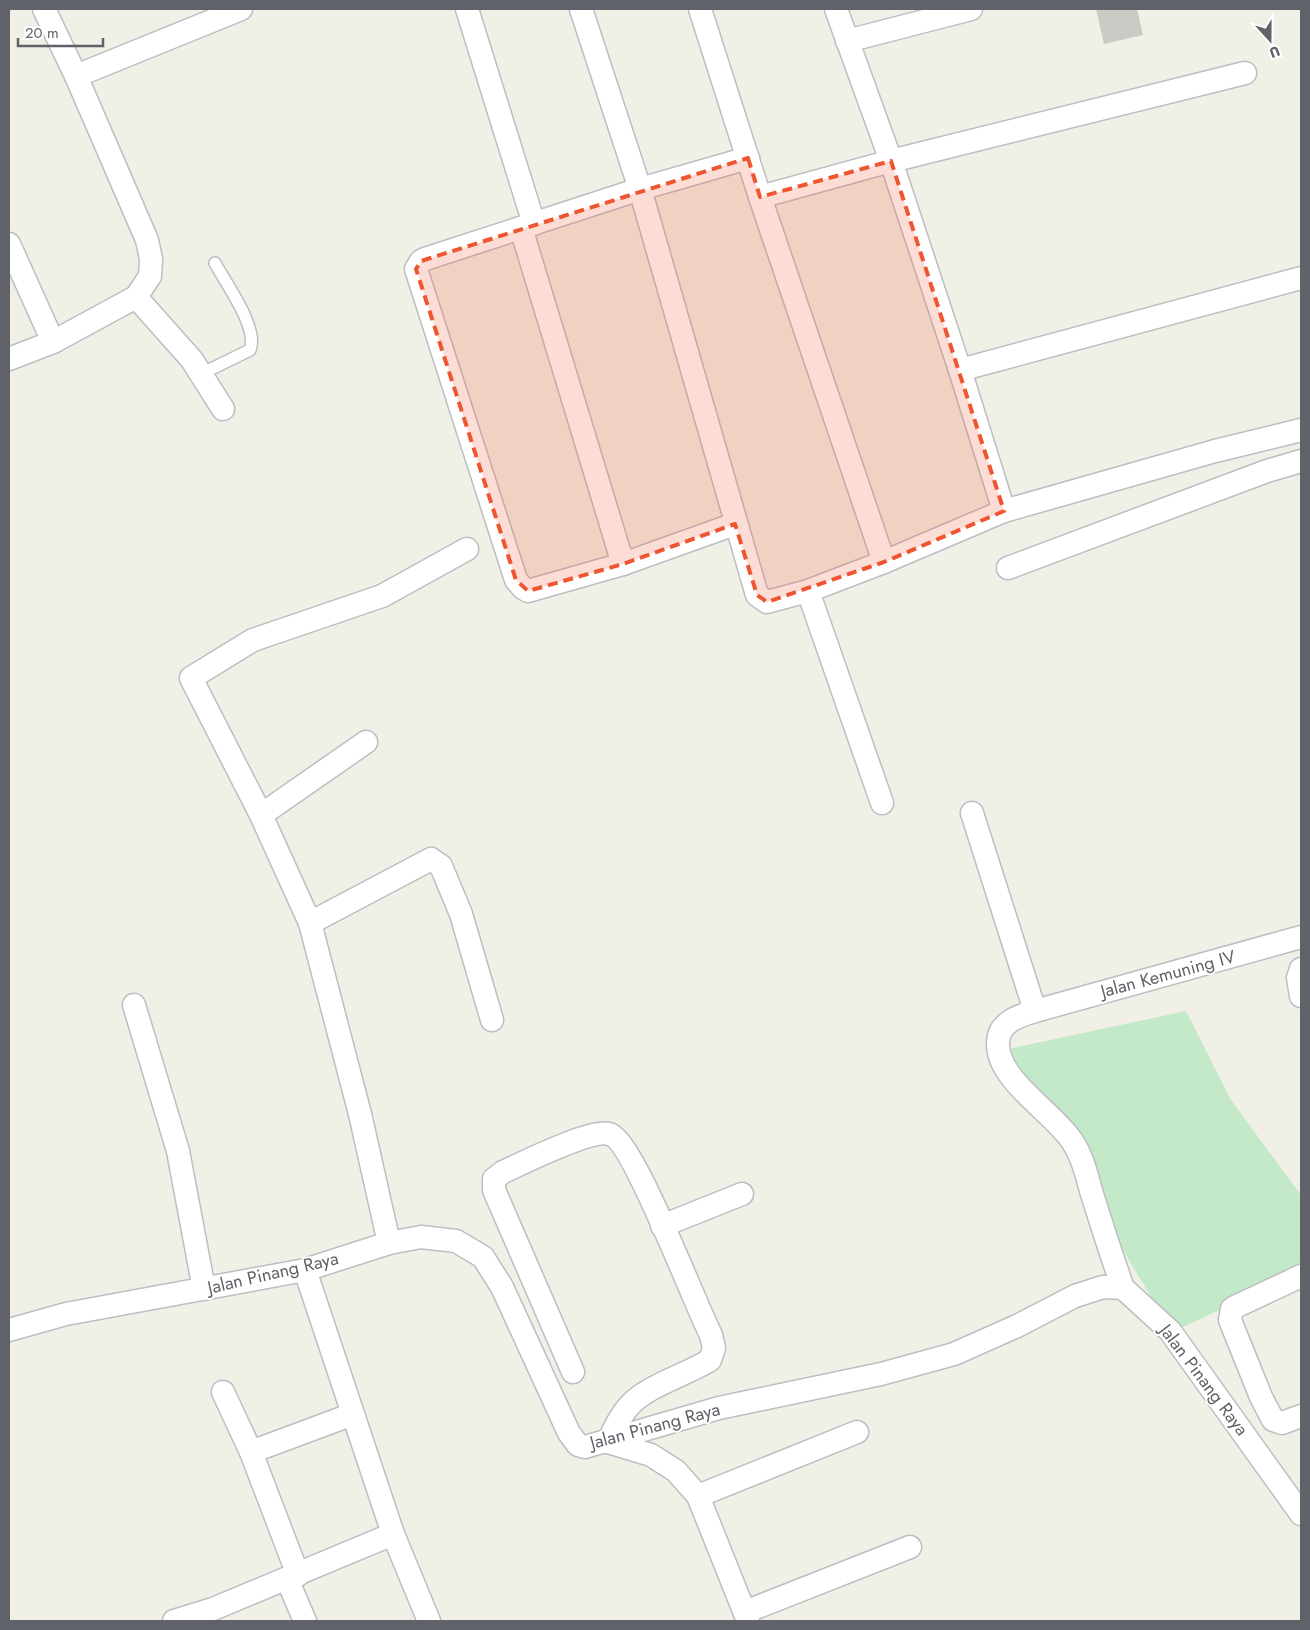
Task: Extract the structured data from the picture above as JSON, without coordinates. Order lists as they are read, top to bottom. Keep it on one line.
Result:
{"streets":{"street":["Jalan Kemuning IV","Jalan Pinang Raya"]},"crossings":[["Jalan Kemuning IV","Jalan Pinang Raya"]],"scale_bar":"20 m","north":"bottom"}
